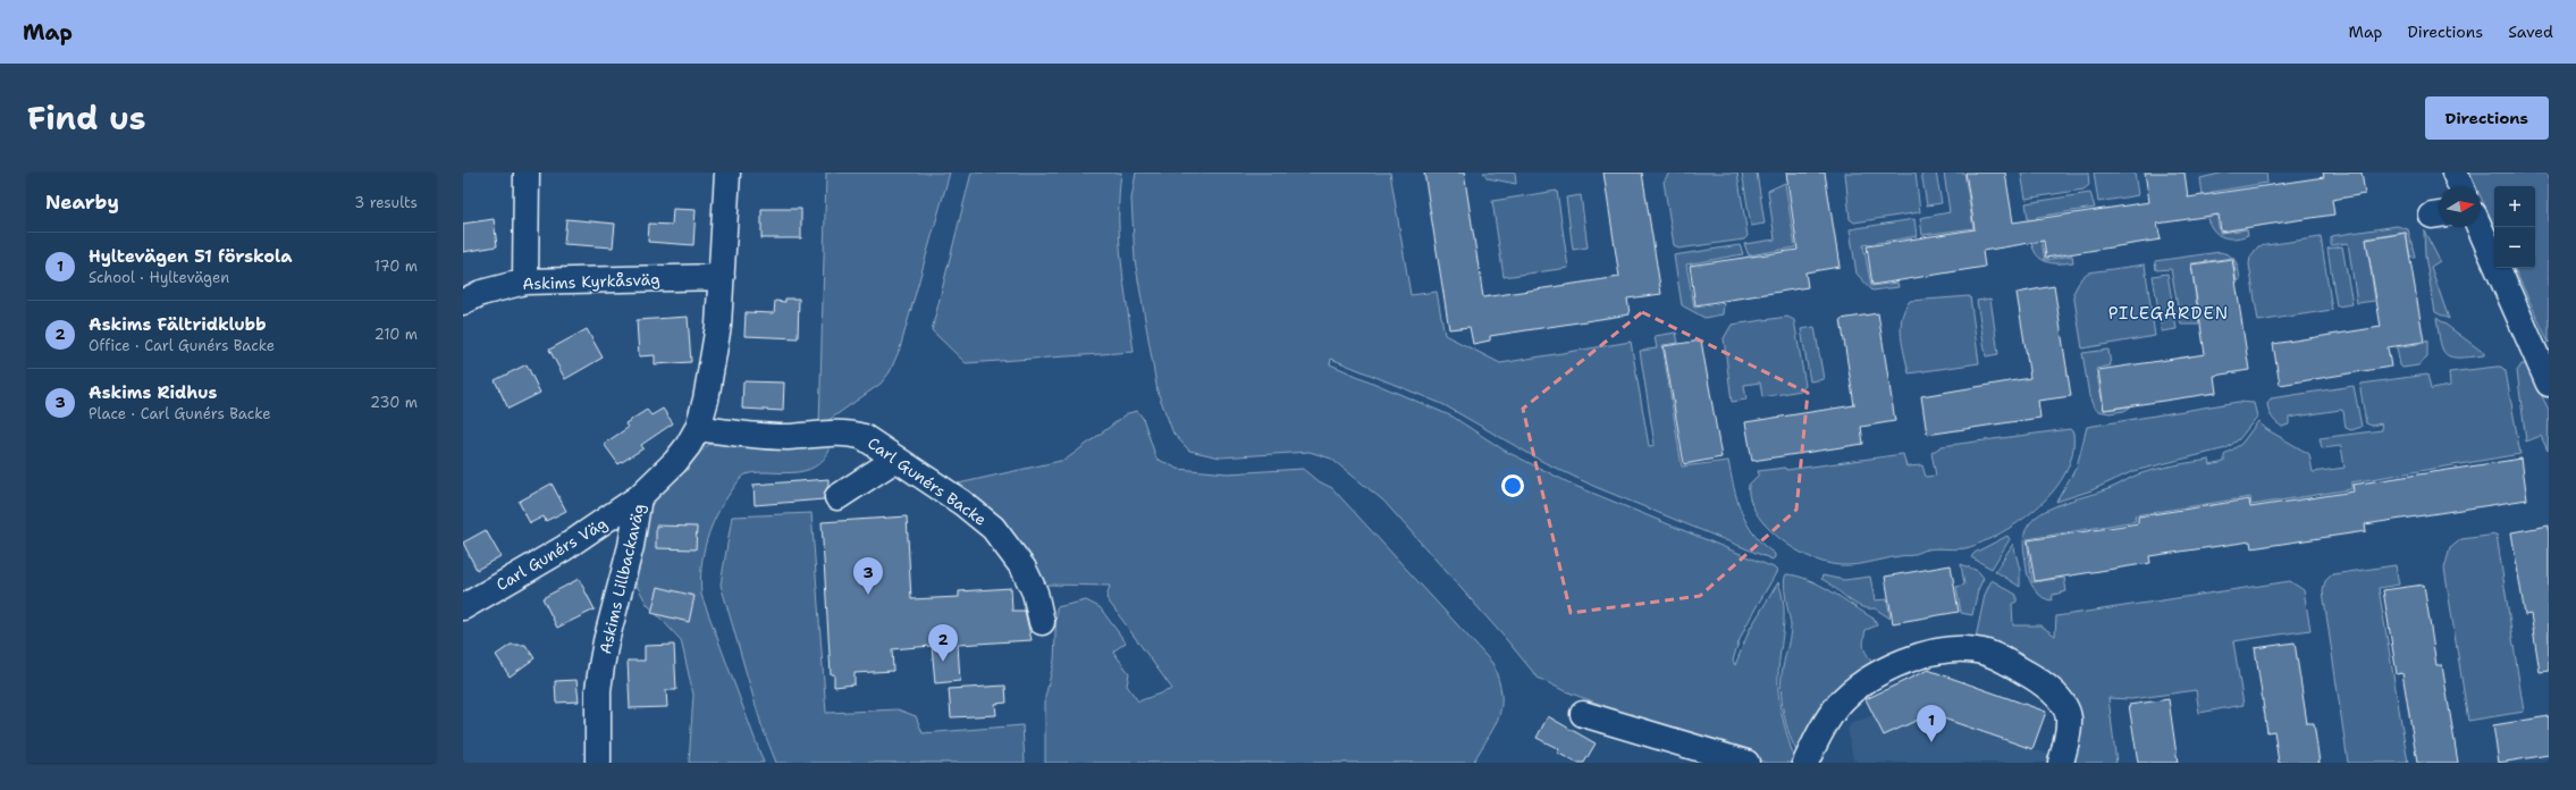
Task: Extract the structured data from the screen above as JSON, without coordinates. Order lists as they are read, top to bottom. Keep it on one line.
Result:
{"streets":{"street":["Askims Kyrkåsväg","Carl Gunérs Backe","Carl Gunérs Väg","Askims Lillbackaväg"]},"crossings":[["Askims Kyrkåsväg","Askims Lillbackaväg"],["Carl Gunérs Backe","Askims Lillbackaväg"],["Carl Gunérs Väg","Askims Lillbackaväg"]],"districts":["PILEGÅRDEN"],"north":"right","page":{"header":"Map","nav":["Map","Directions","Saved"],"title":"Find us","buttons":"Directions","heading":["Nearby","3 results"],"map_buttons":["+","−"],"list":[{"mark":"1","name":"Hyltevägen 51 förskola","note":"School · Hyltevägen","value":"170 m"},{"mark":"2","name":"Askims Fältridklubb","note":"Office · Carl Gunérs Backe","value":"210 m"},{"mark":"3","name":"Askims Ridhus","note":"Place · Carl Gunérs Backe","value":"230 m"}],"pins":["3","2","1"]}}
